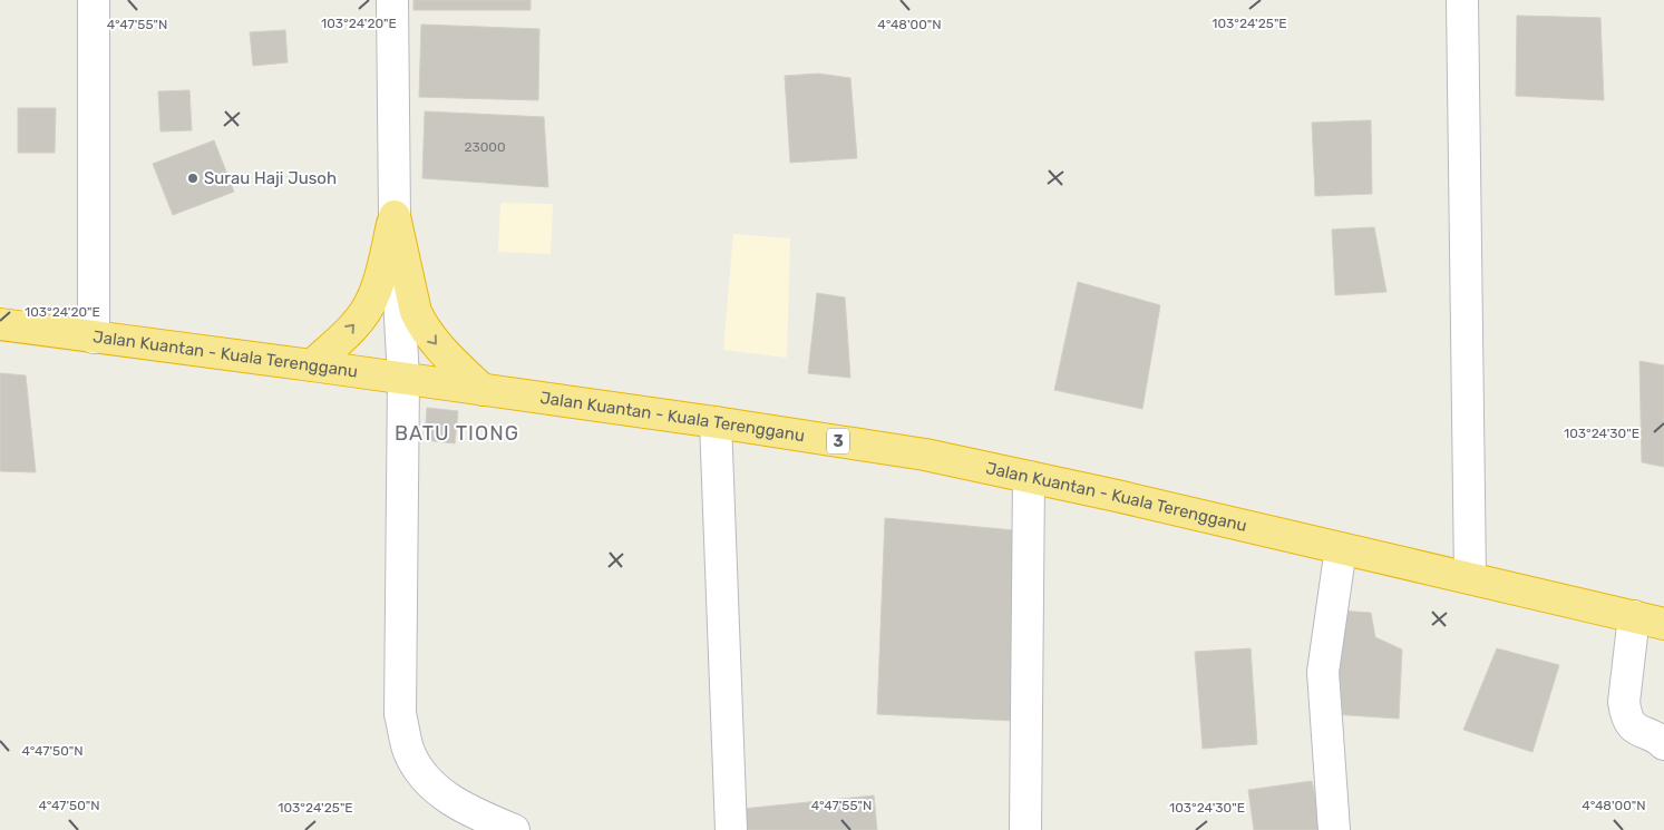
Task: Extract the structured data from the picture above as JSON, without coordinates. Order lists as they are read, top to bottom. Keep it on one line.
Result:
{"streets":{"highway":["Jalan Kuantan - Kuala Terengganu","3"]},"districts":["BATU TIONG"],"places":["Surau Haji Jusoh"],"house_numbers":["23000"],"coordinates":["103°24'20\"E","103°24'25\"E","4°47'55\"N","4°48'00\"N","103°24'30\"E","4°47'50\"N"]}
